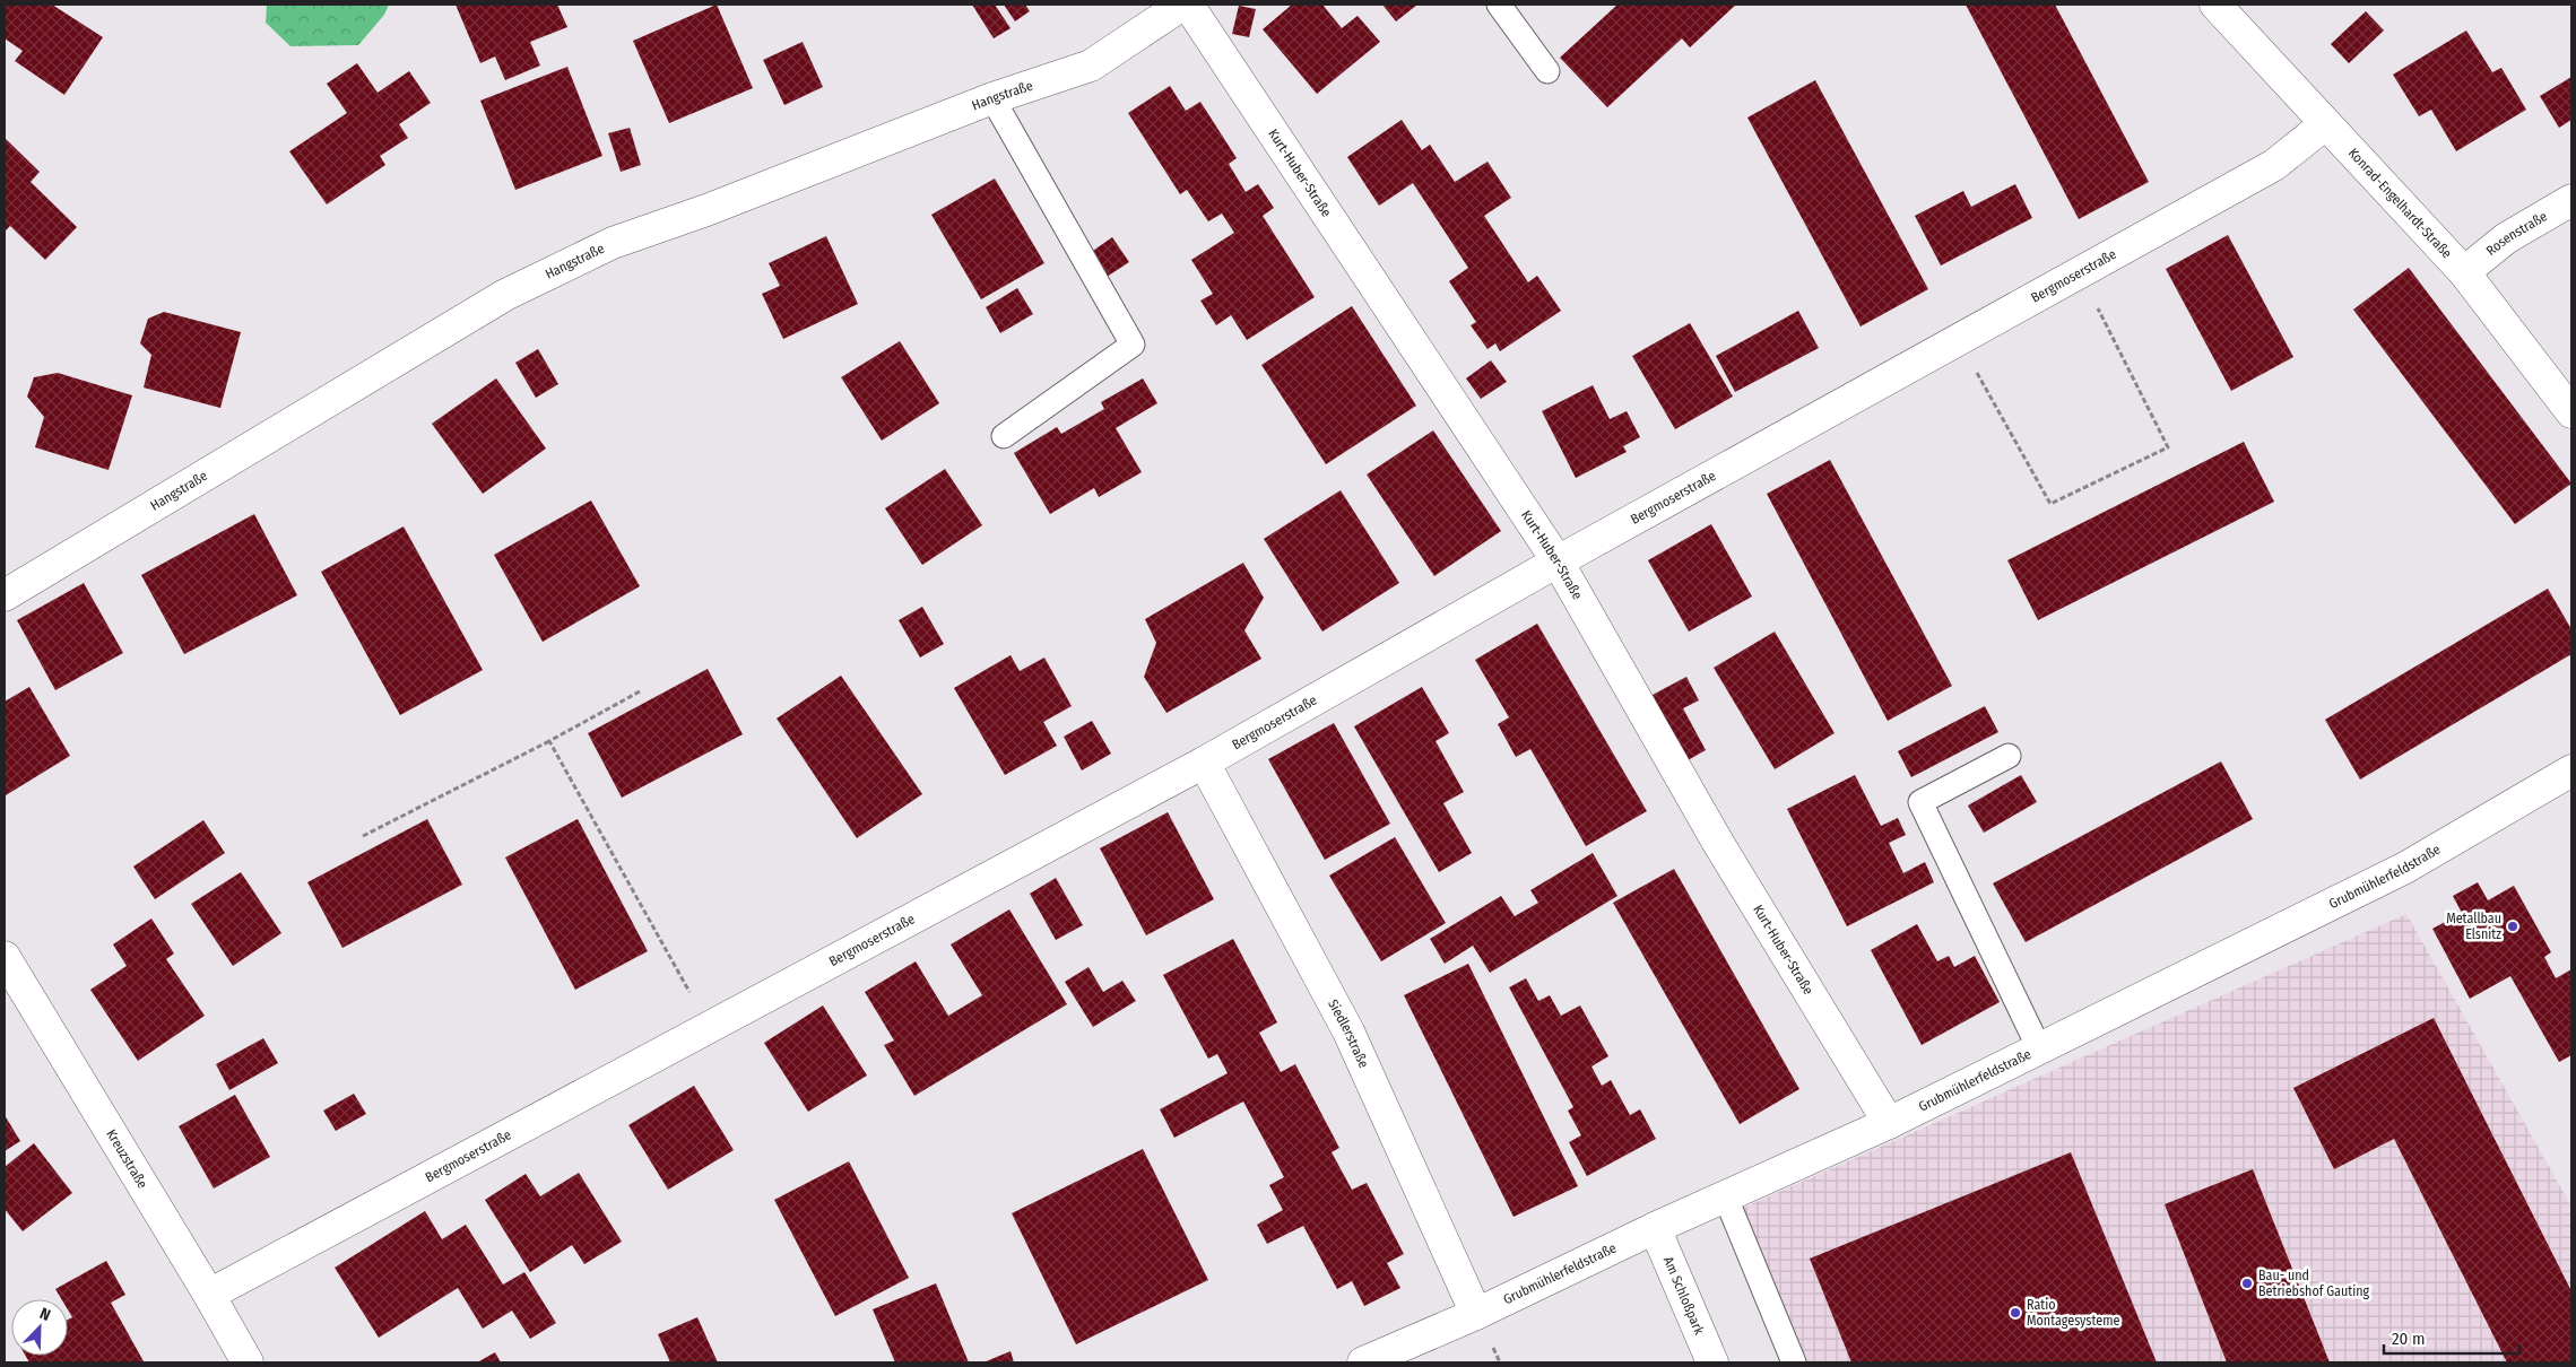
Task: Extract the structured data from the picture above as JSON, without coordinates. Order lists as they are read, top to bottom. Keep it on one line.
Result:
{"streets":{"street":["Hangstraße","Kurt-Huber-Straße","Konrad-Engelhardt-Straße","Rosenstraße","Bergmoserstraße","Grubmühlerfeldstraße","Siedlerstraße","Kreuzstraße","Am Schloßpark"]},"crossings":[["Kurt-Huber-Straße","Bergmoserstraße"],["Kurt-Huber-Straße","Grubmühlerfeldstraße"],["Konrad-Engelhardt-Straße","Rosenstraße"],["Konrad-Engelhardt-Straße","Bergmoserstraße"],["Bergmoserstraße","Siedlerstraße"],["Bergmoserstraße","Kreuzstraße"],["Grubmühlerfeldstraße","Siedlerstraße"],["Grubmühlerfeldstraße","Am Schloßpark"]],"places":["Metallbau Elsnitz","Bau- und Betriebshof Gauting","Ratio Montagesysteme"],"scale_bar":"20 m","north":"top right"}
